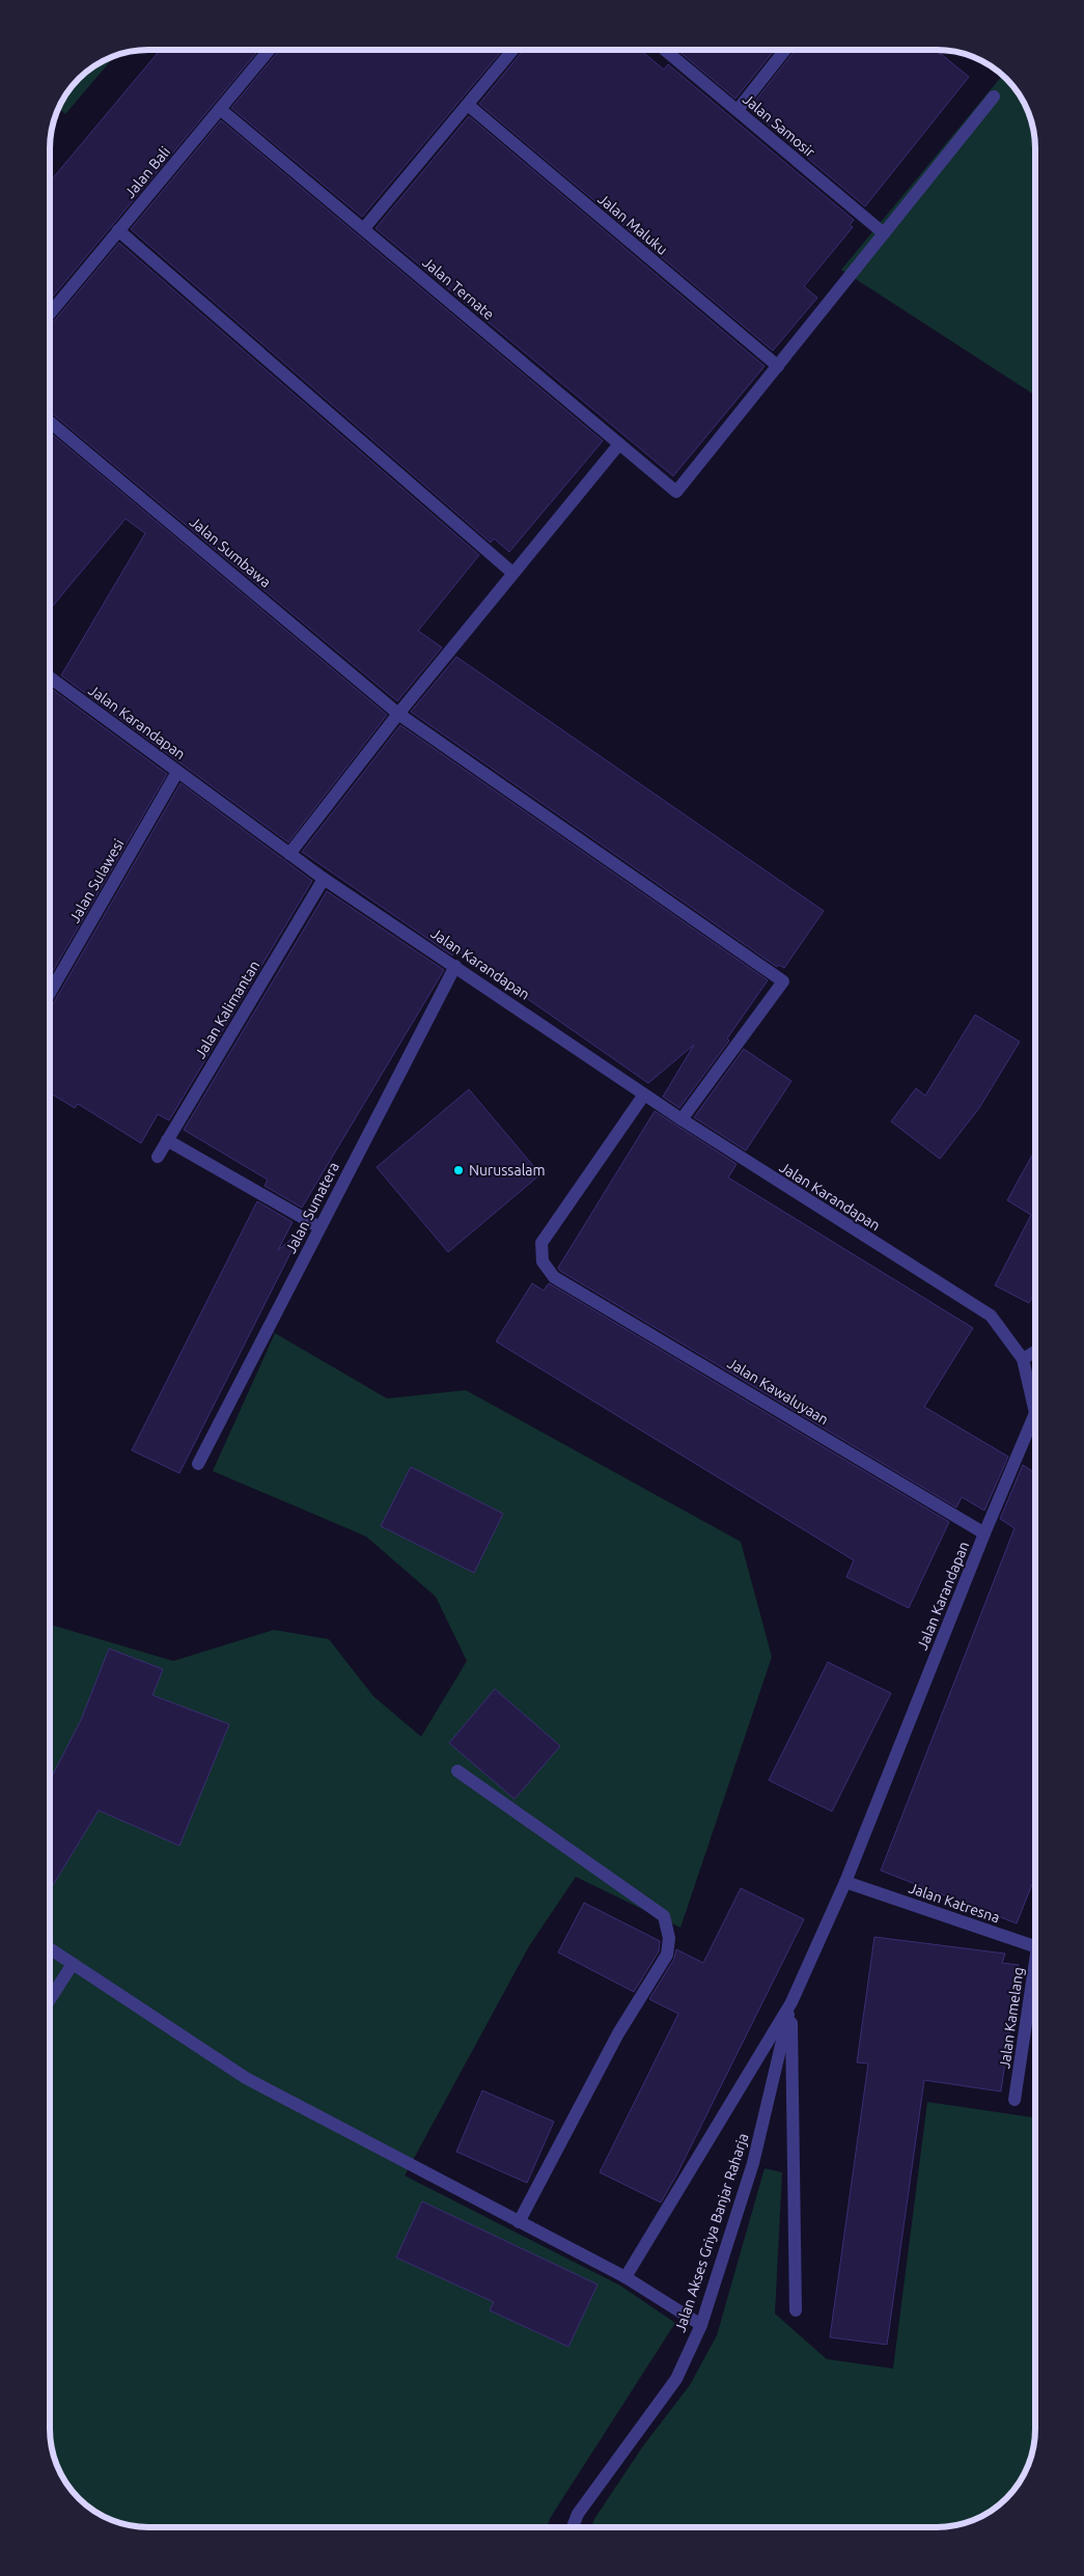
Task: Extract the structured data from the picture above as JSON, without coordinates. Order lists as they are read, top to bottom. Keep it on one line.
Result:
{"streets":{"street":["Jalan Samosir","Jalan Bali","Jalan Maluku","Jalan Ternate","Jalan Sumbawa","Jalan Karandapan","Jalan Sulawesi","Jalan Kalimantan","Jalan Sumatera","Jalan Kawaluyaan","Jalan Katresna","Jalan Kamelang","Jalan Akses Griya Banjar Raharja"]},"crossings":[["Jalan Bali","Jalan Ternate"],["Jalan Maluku","Jalan Ternate"],["Jalan Sumbawa","Jalan Karandapan"],["Jalan Karandapan","Jalan Sulawesi"],["Jalan Karandapan","Jalan Kalimantan"],["Jalan Karandapan","Jalan Sumatera"],["Jalan Karandapan","Jalan Kawaluyaan"],["Jalan Karandapan","Jalan Katresna"],["Jalan Karandapan","Jalan Akses Griya Banjar Raharja"]],"places":["Nurussalam"]}
